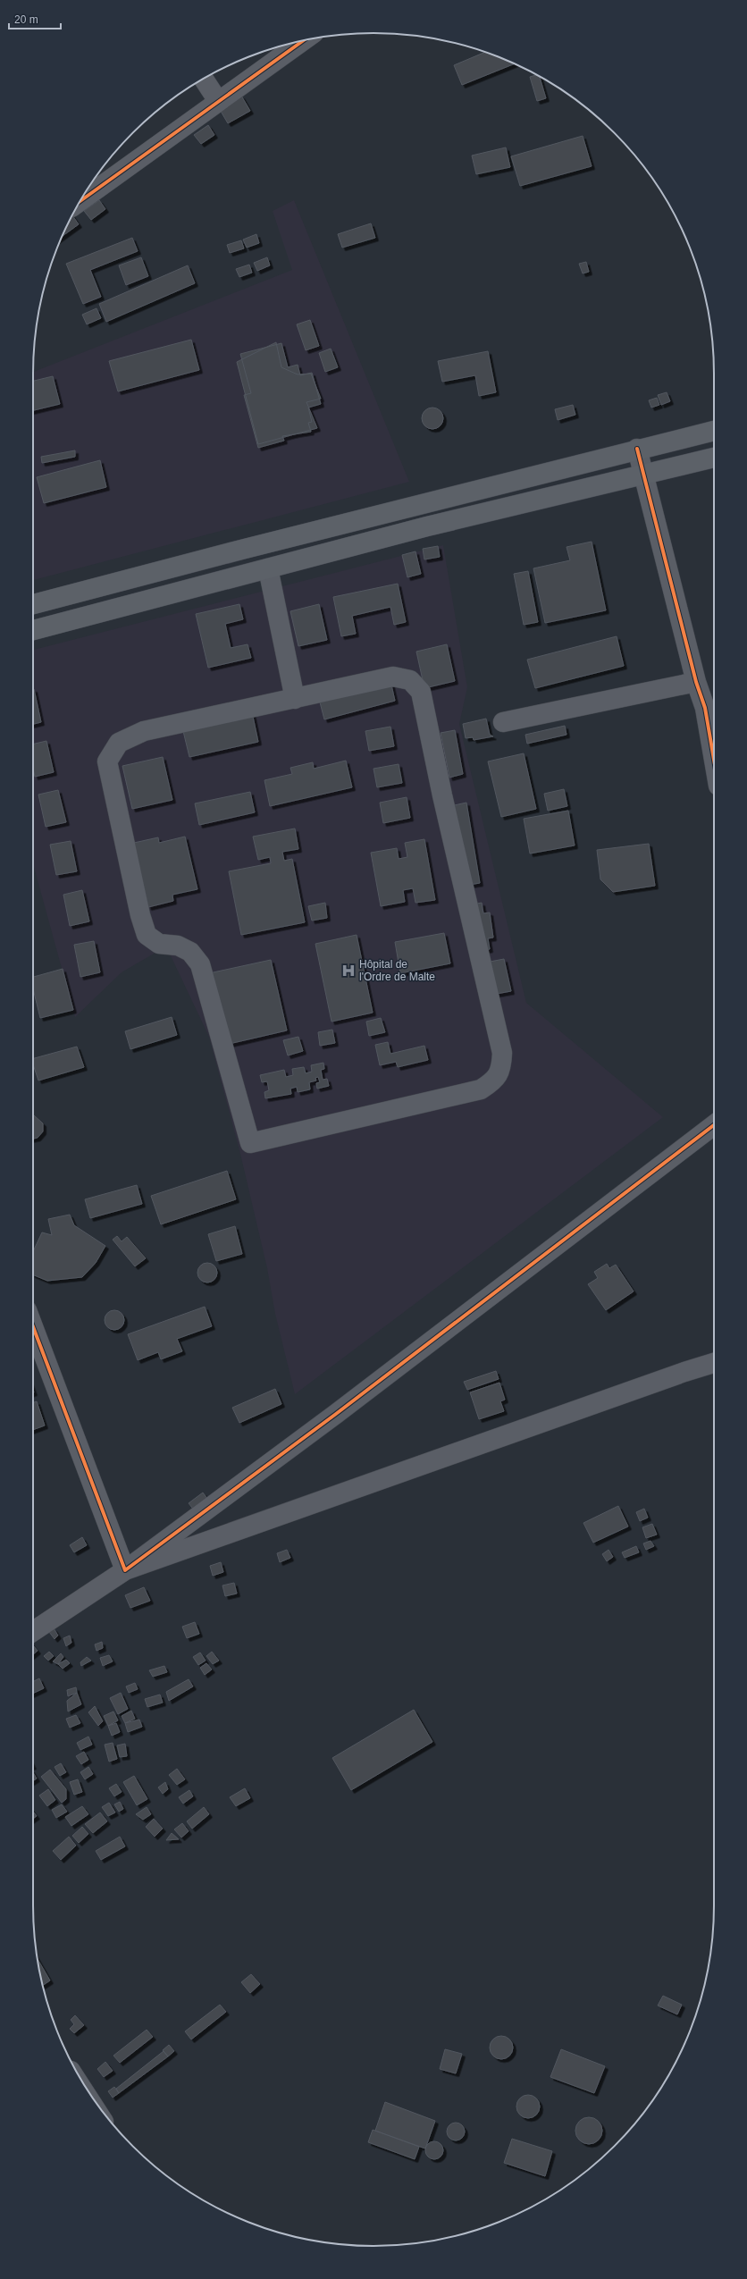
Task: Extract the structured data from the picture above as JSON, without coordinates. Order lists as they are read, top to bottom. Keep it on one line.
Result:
{"places":{"hospital":["Hôpital de l'Ordre de Malte"]},"scale_bar":"20 m"}
